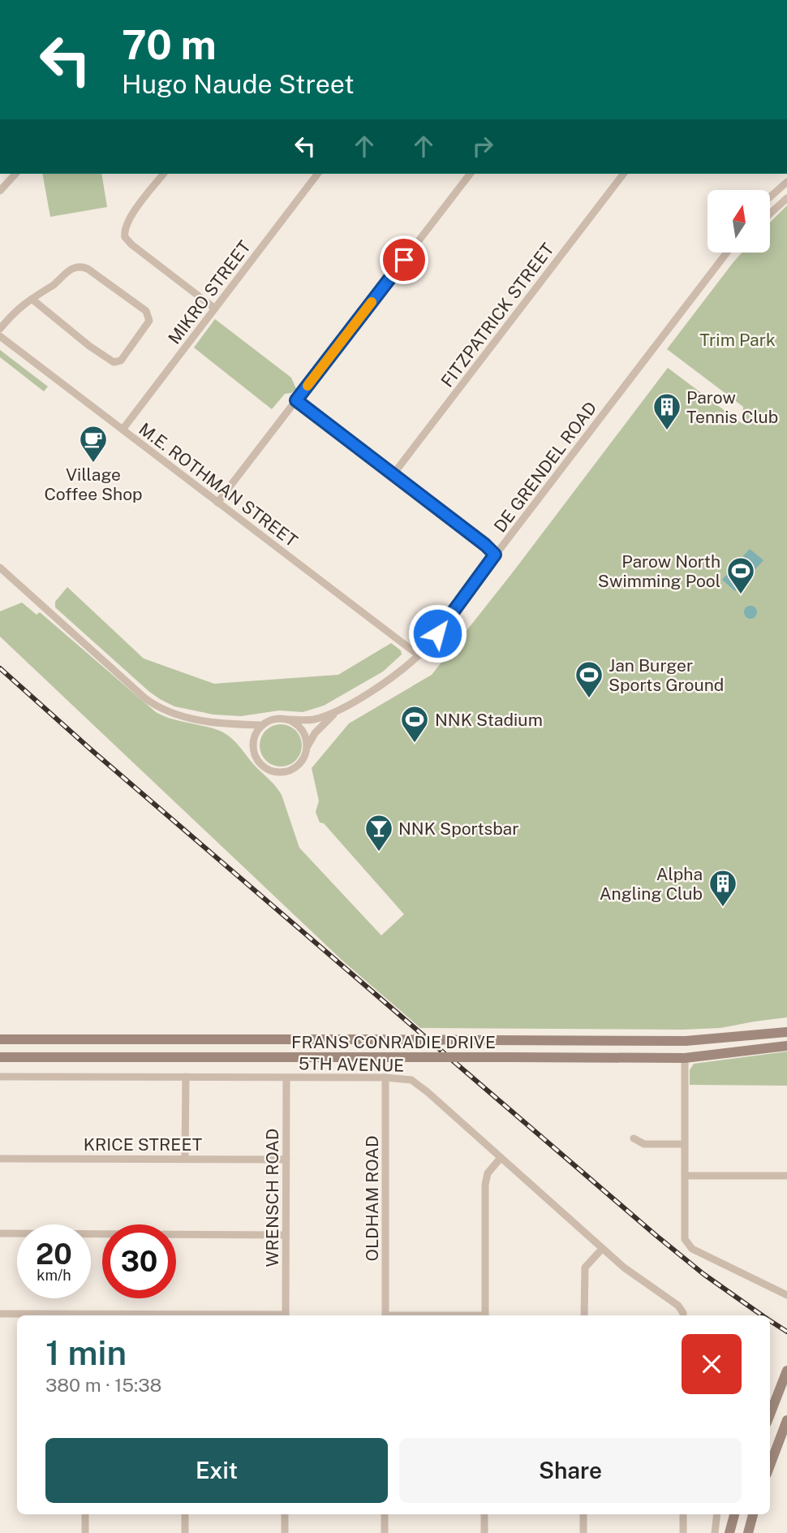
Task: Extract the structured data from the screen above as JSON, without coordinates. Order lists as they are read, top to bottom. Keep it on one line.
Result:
{"streets":{"main road":["FRANS CONRADIE DRIVE"],"street":["MIKRO STREET","FITZPATRICK STREET","DE GRENDEL ROAD","M.E. ROTHMAN STREET","5TH AVENUE","KRICE STREET","WRENSCH ROAD","OLDHAM ROAD"]},"crossings":[["MIKRO STREET","M.E. ROTHMAN STREET"],["DE GRENDEL ROAD","M.E. ROTHMAN STREET"],["5TH AVENUE","WRENSCH ROAD"],["5TH AVENUE","OLDHAM ROAD"],["KRICE STREET","WRENSCH ROAD"]],"parks":["Trim Park"],"places":{"building":["Parow Tennis Club","Alpha Angling Club"],"cafe":["Village Coffee Shop"],"sports":["Parow North Swimming Pool","Jan Burger Sports Ground","NNK Stadium"],"bar":["NNK Sportsbar"]},"north":"top","page":{"turn":["70 m","Hugo Naude Street"],"speed":"20 km/h","limit":"30","heading":["1 min","380 m · 15:38"],"buttons":["Exit","Share"]}}
